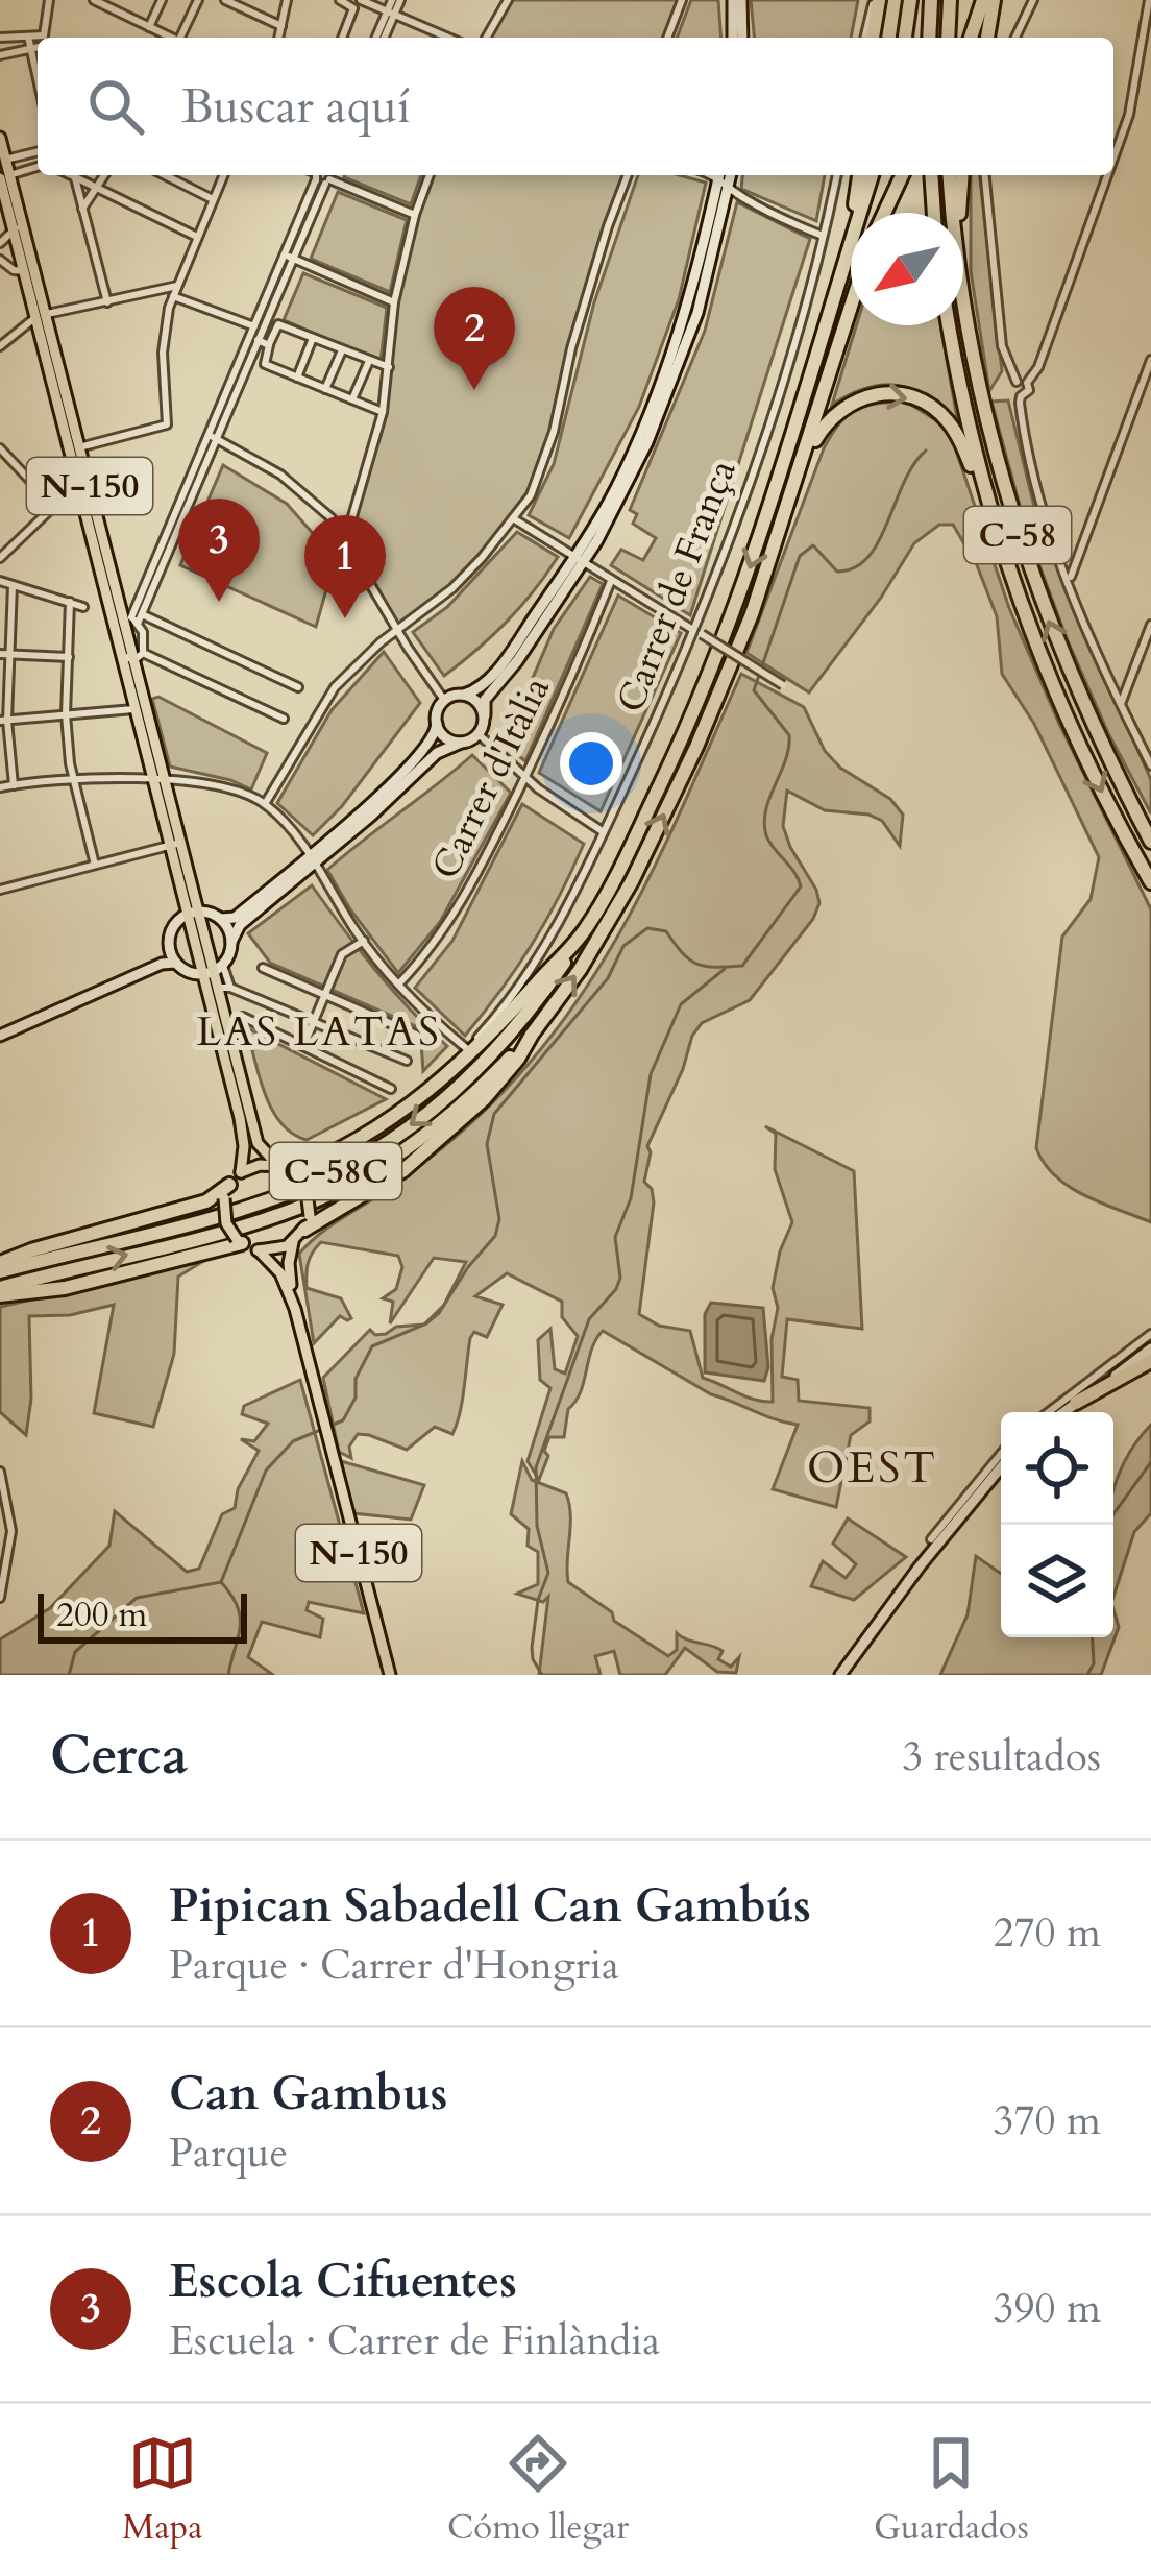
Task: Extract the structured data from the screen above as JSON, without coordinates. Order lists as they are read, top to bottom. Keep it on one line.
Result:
{"streets":{"highway":["C-58","C-58C"],"main road":["N-150"],"street":["Carrer de França","Carrer d'Itàlia"]},"districts":["LAS LATAS","OEST"],"scale_bar":"200 m","north":"bottom left","page":{"search":"Buscar aquí","pins":["2","3","1"],"scale":"200 m","heading":["Cerca","3 resultados"],"list":[{"mark":"1","name":"Pipican Sabadell Can Gambús","note":"Parque · Carrer d'Hongria","value":"270 m"},{"mark":"2","name":"Can Gambus","note":"Parque","value":"370 m"},{"mark":"3","name":"Escola Cifuentes","note":"Escuela · Carrer de Finlàndia","value":"390 m"}],"nav":["Mapa","Cómo llegar","Guardados"]}}
